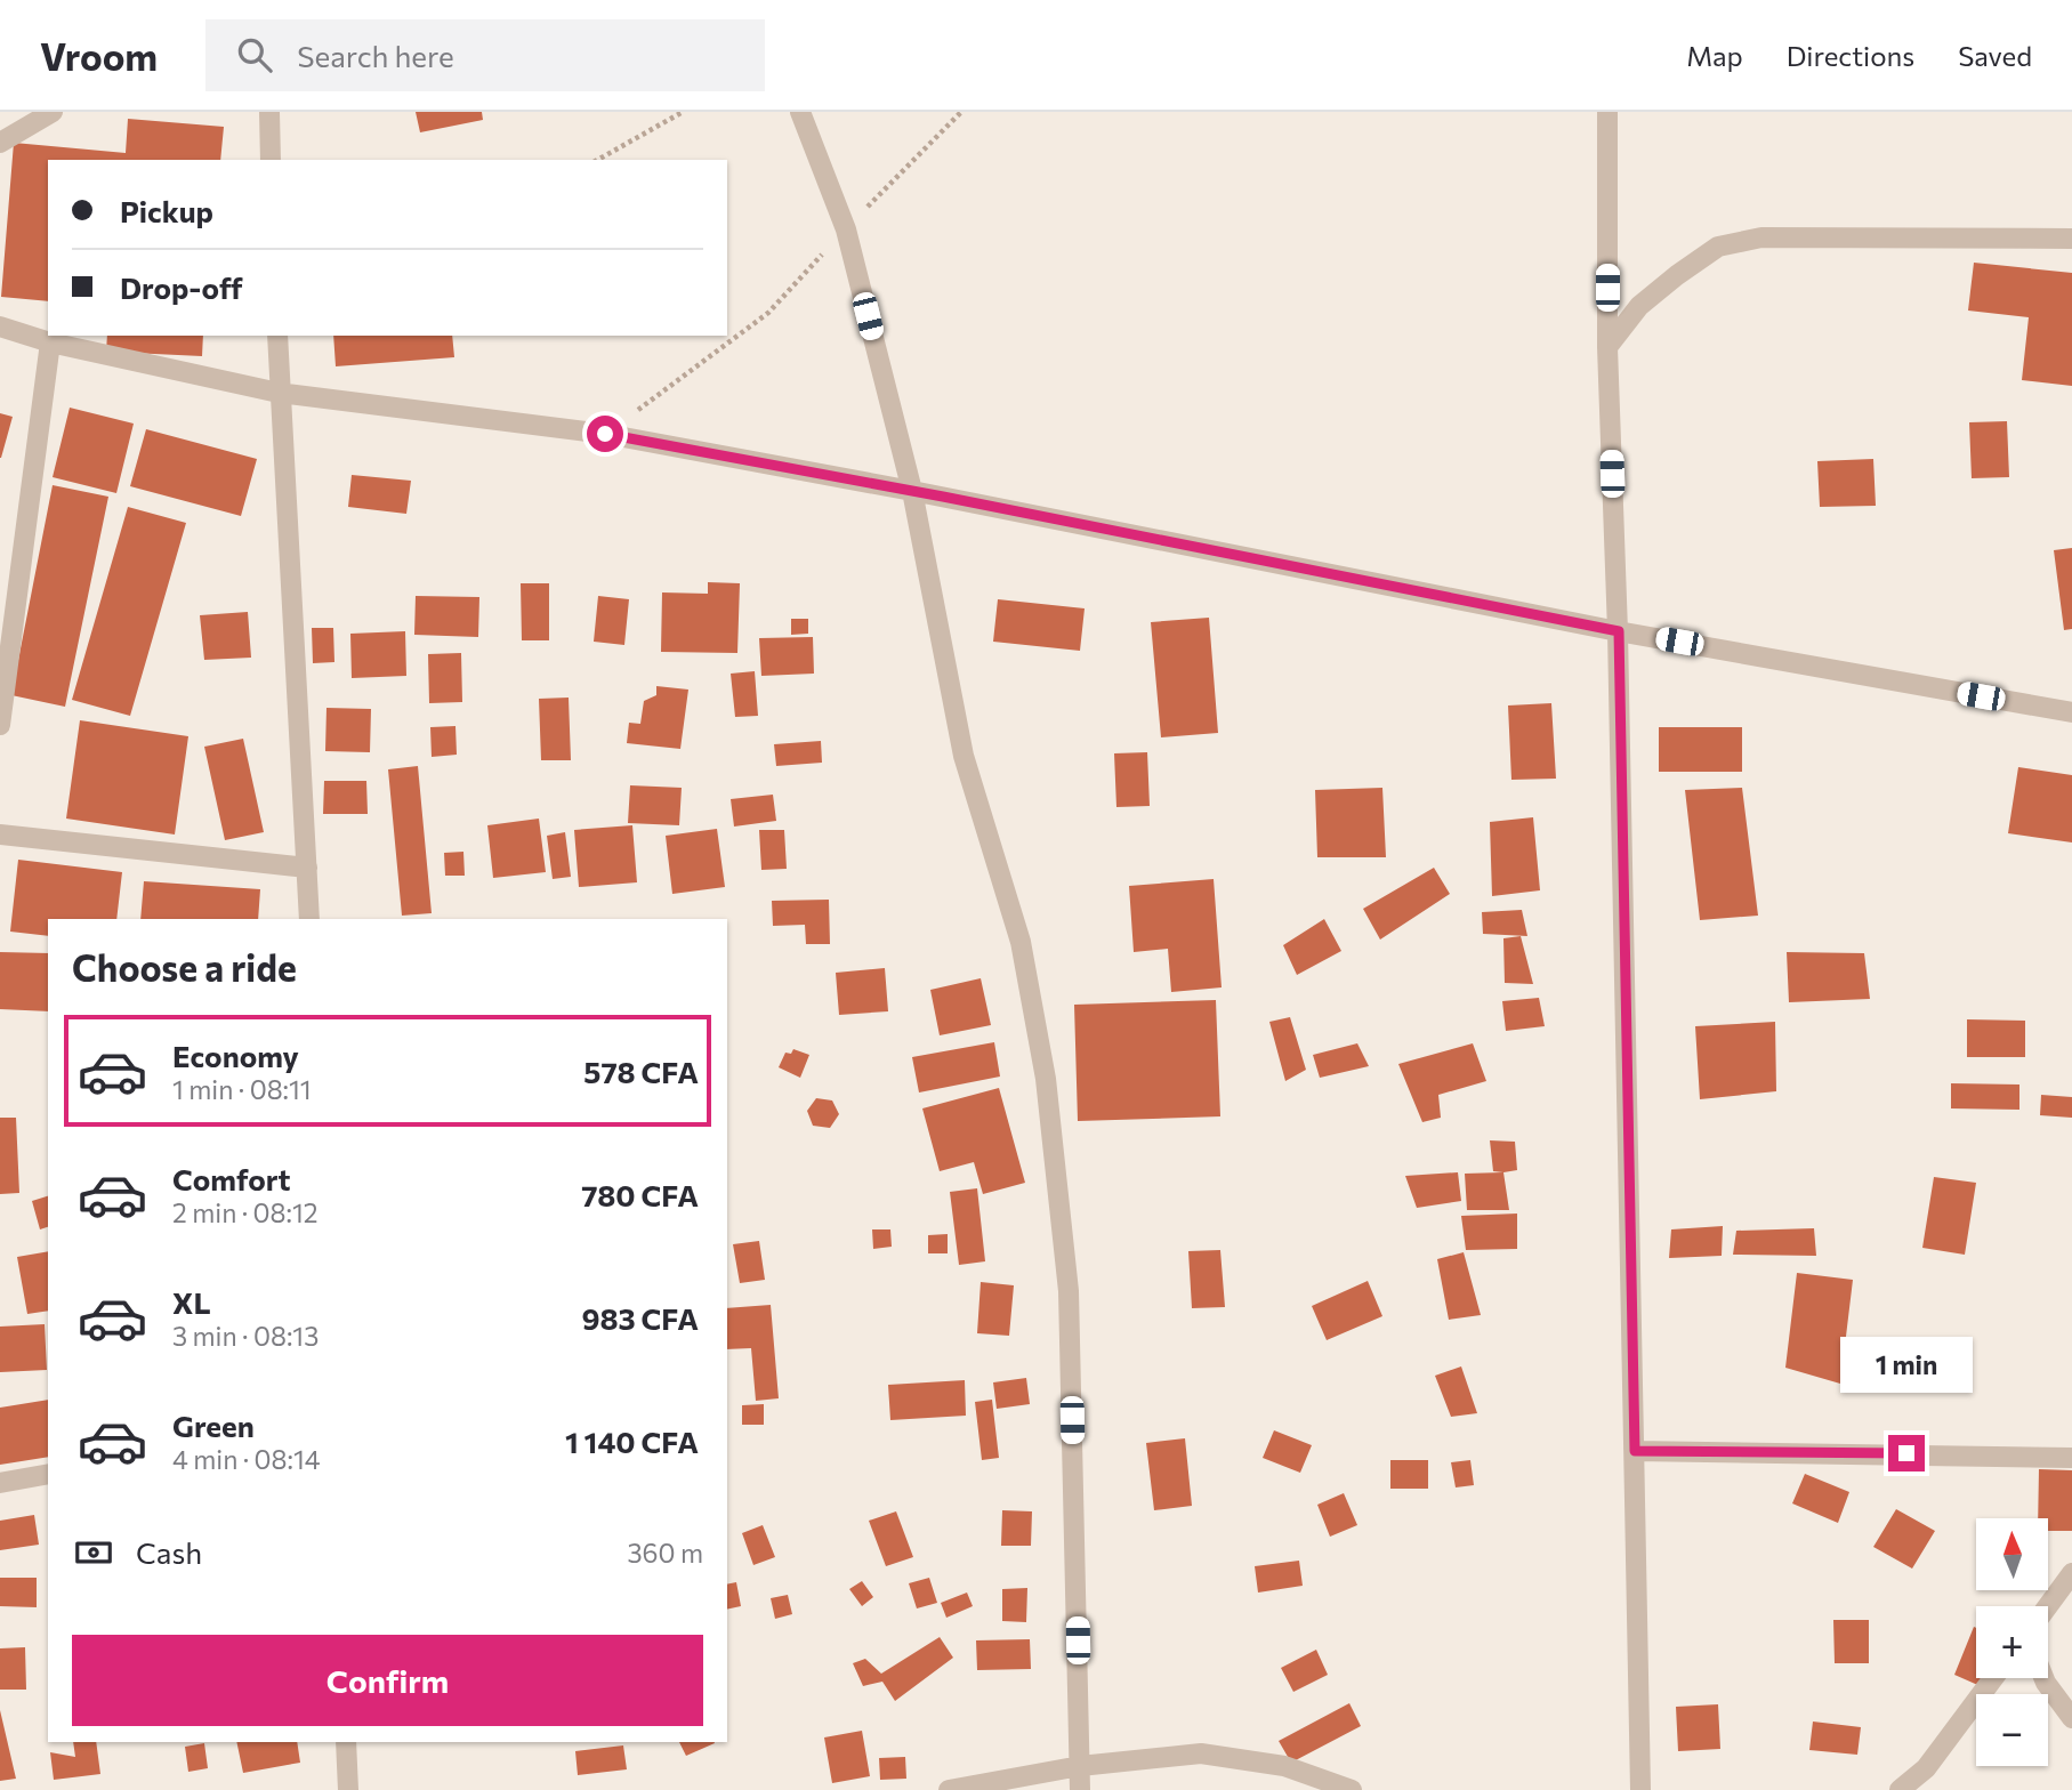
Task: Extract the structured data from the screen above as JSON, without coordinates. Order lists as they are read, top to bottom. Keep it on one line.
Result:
{"north":"top","page":{"header":"Vroom","search":"Search here","nav":["Map","Directions","Saved"],"banner":["Pickup","Drop-off"],"heading":"Choose a ride","list":[{"name":"Economy","note":"1 min · 08:11","value":"578 CFA"},{"name":"Comfort","note":"2 min · 08:12","value":"780 CFA"},{"name":"XL","note":"3 min · 08:13","value":"983 CFA"},{"name":"Green","note":"4 min · 08:14","value":"1 140 CFA"}],"bubble":"1 min","pay":["Cash","360 m"],"map_buttons":["+","−"],"buttons":"Confirm"}}
